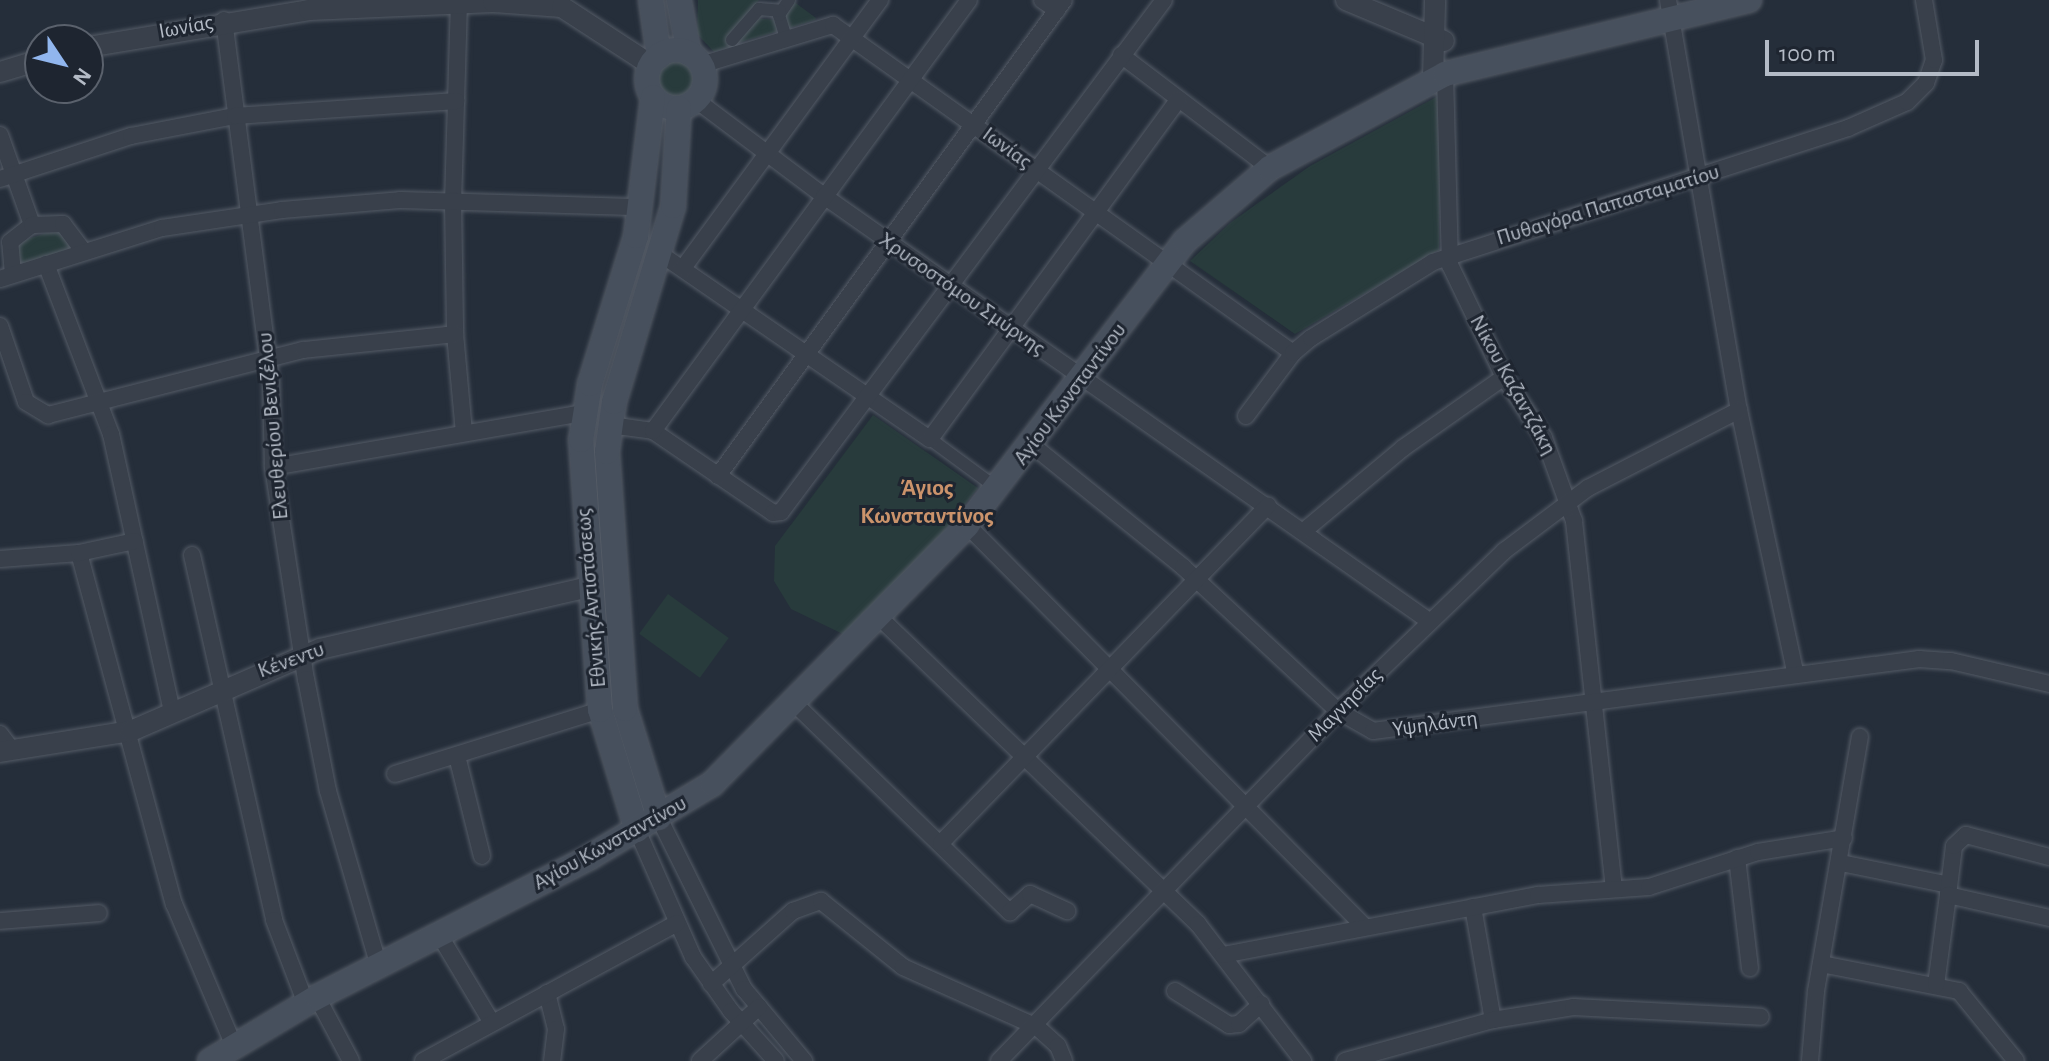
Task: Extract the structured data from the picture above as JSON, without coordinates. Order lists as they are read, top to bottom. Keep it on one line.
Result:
{"streets":{"main road":["Αγίου Κωνσταντίνου","Εθνικής Αντιστάσεως"],"street":["Ιωνίας","Πυθαγόρα Παπασταματίου","Χρυσοστόμου Σμύρνης","Νίκου Καζαντζάκη","Ελευθερίου Βενιζέλου","Κένεντυ","Μαγνησίας","Υψηλάντη"]},"crossings":[["Ιωνίας","Πυθαγόρα Παπασταματίου"],["Ιωνίας","Χρυσοστόμου Σμύρνης"],["Ιωνίας","Αγίου Κωνσταντίνου"],["Ιωνίας","Ελευθερίου Βενιζέλου"],["Ιωνίας","Εθνικής Αντιστάσεως"],["Πυθαγόρα Παπασταματίου","Νίκου Καζαντζάκη"],["Χρυσοστόμου Σμύρνης","Αγίου Κωνσταντίνου"],["Χρυσοστόμου Σμύρνης","Εθνικής Αντιστάσεως"],["Χρυσοστόμου Σμύρνης","Μαγνησίας"],["Νίκου Καζαντζάκη","Αγίου Κωνσταντίνου"],["Νίκου Καζαντζάκη","Μαγνησίας"],["Νίκου Καζαντζάκη","Υψηλάντη"],["Αγίου Κωνσταντίνου","Ελευθερίου Βενιζέλου"],["Αγίου Κωνσταντίνου","Εθνικής Αντιστάσεως"],["Αγίου Κωνσταντίνου","Υψηλάντη"],["Ελευθερίου Βενιζέλου","Κένεντυ"],["Εθνικής Αντιστάσεως","Κένεντυ"],["Μαγνησίας","Υψηλάντη"]],"districts":["Άγιος Κωνσταντίνος"],"scale_bar":"100 m","north":"bottom right"}
